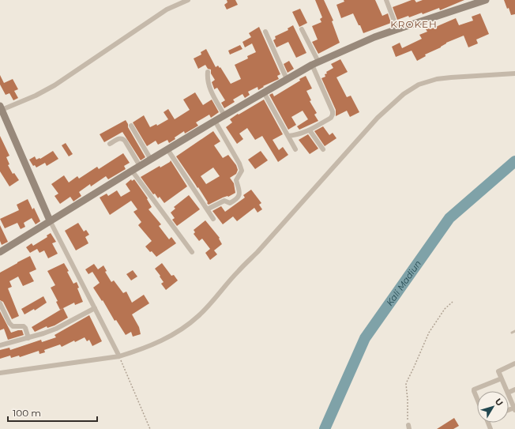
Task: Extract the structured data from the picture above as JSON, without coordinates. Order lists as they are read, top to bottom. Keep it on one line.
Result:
{"districts":["KROKEH"],"water":["Kali Madiun"],"scale_bar":"100 m","north":"top right"}
